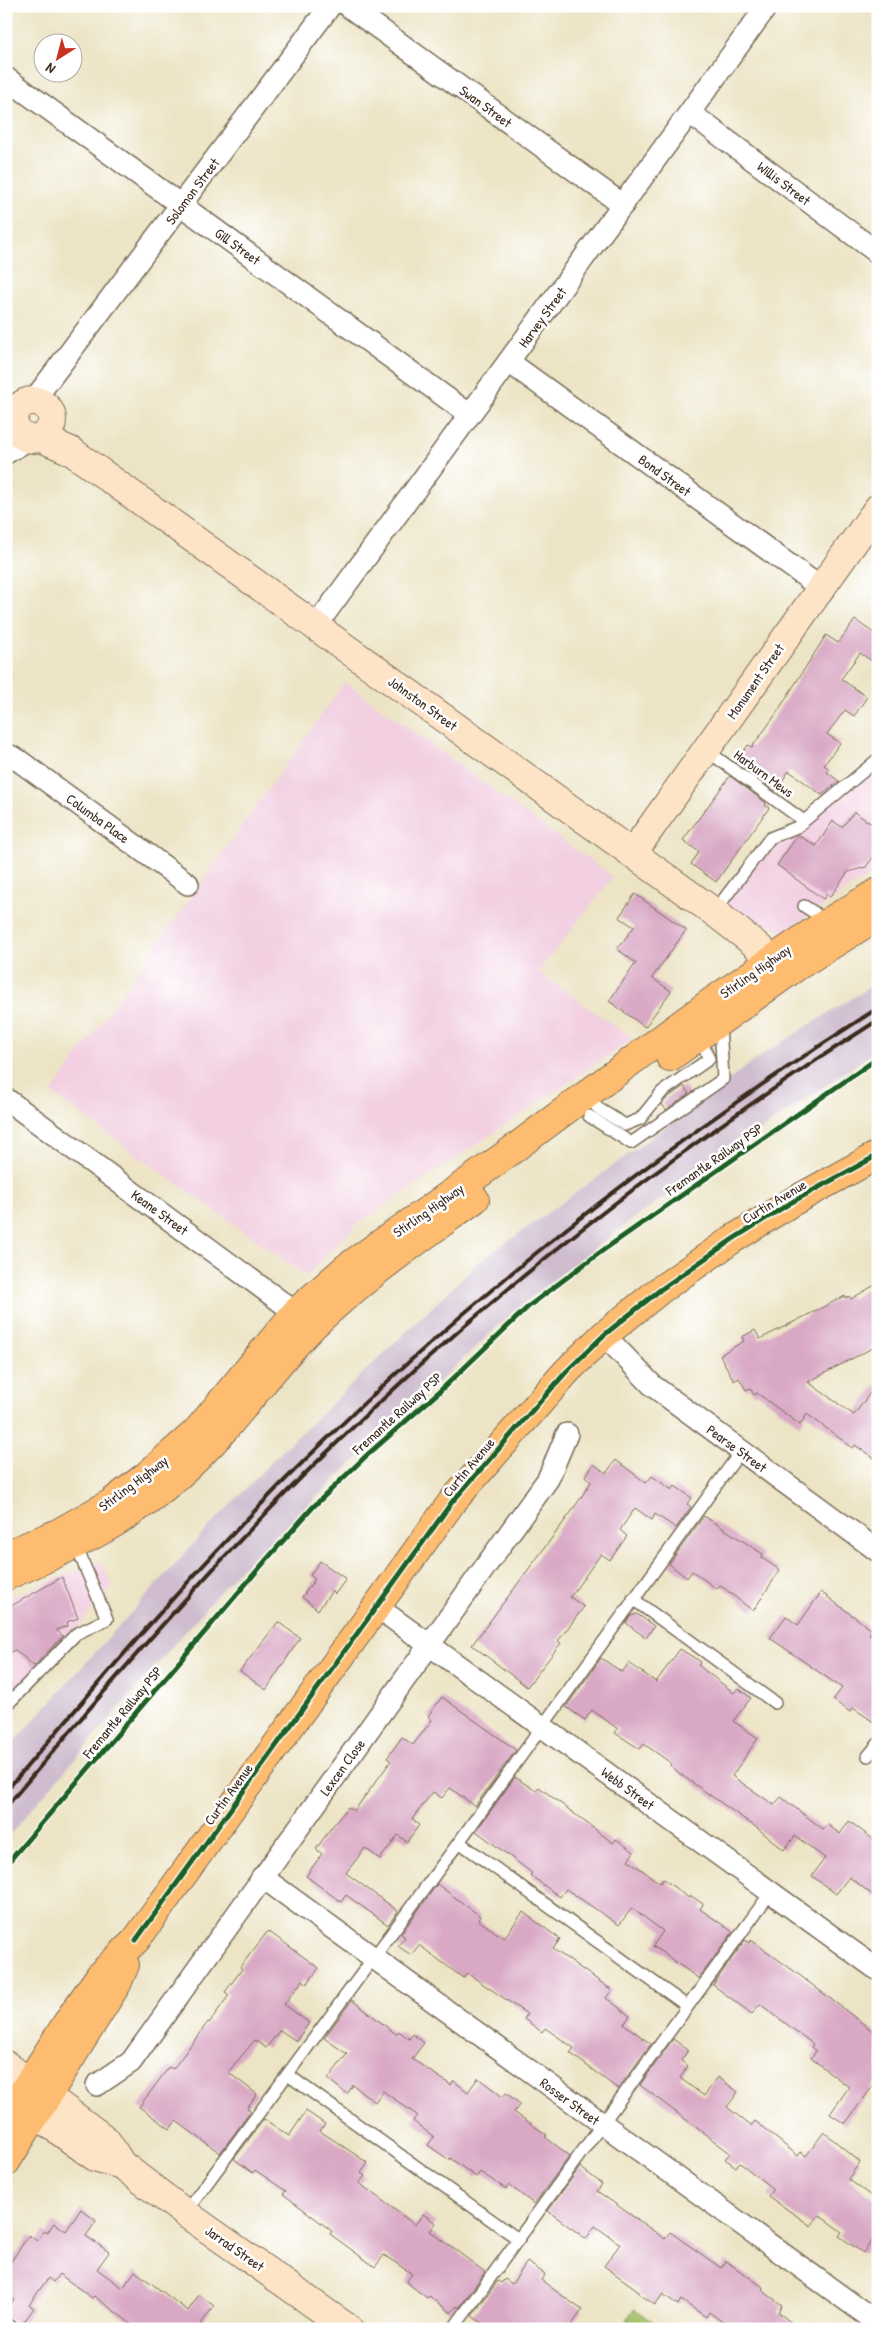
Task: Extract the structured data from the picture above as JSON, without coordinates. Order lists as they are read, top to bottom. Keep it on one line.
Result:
{"streets":{"main road":["Stirling Highway","Curtin Avenue"],"street":["Swan Street","Willis Street","Solomon Street","Gill Street","Harvey Street","Bond Street","Monument Street","Johnston Street","Columba Place","Keane Street","Pearse Street","Lexcen Close","Webb Street","Rosser Street","Jarrad Street"],"lane":["Harburn Mews"],"cycle path":["Fremantle Railway PSP"]},"crossings":[["Swan Street","Harvey Street"],["Willis Street","Harvey Street"],["Solomon Street","Gill Street"],["Solomon Street","Johnston Street"],["Gill Street","Harvey Street"],["Harvey Street","Bond Street"],["Harvey Street","Johnston Street"],["Bond Street","Monument Street"],["Monument Street","Johnston Street"],["Monument Street","Harburn Mews"],["Johnston Street","Stirling Highway"],["Stirling Highway","Keane Street"],["Curtin Avenue","Pearse Street"],["Curtin Avenue","Webb Street"],["Curtin Avenue","Jarrad Street"],["Lexcen Close","Webb Street"],["Lexcen Close","Rosser Street"]],"north":"bottom left"}
